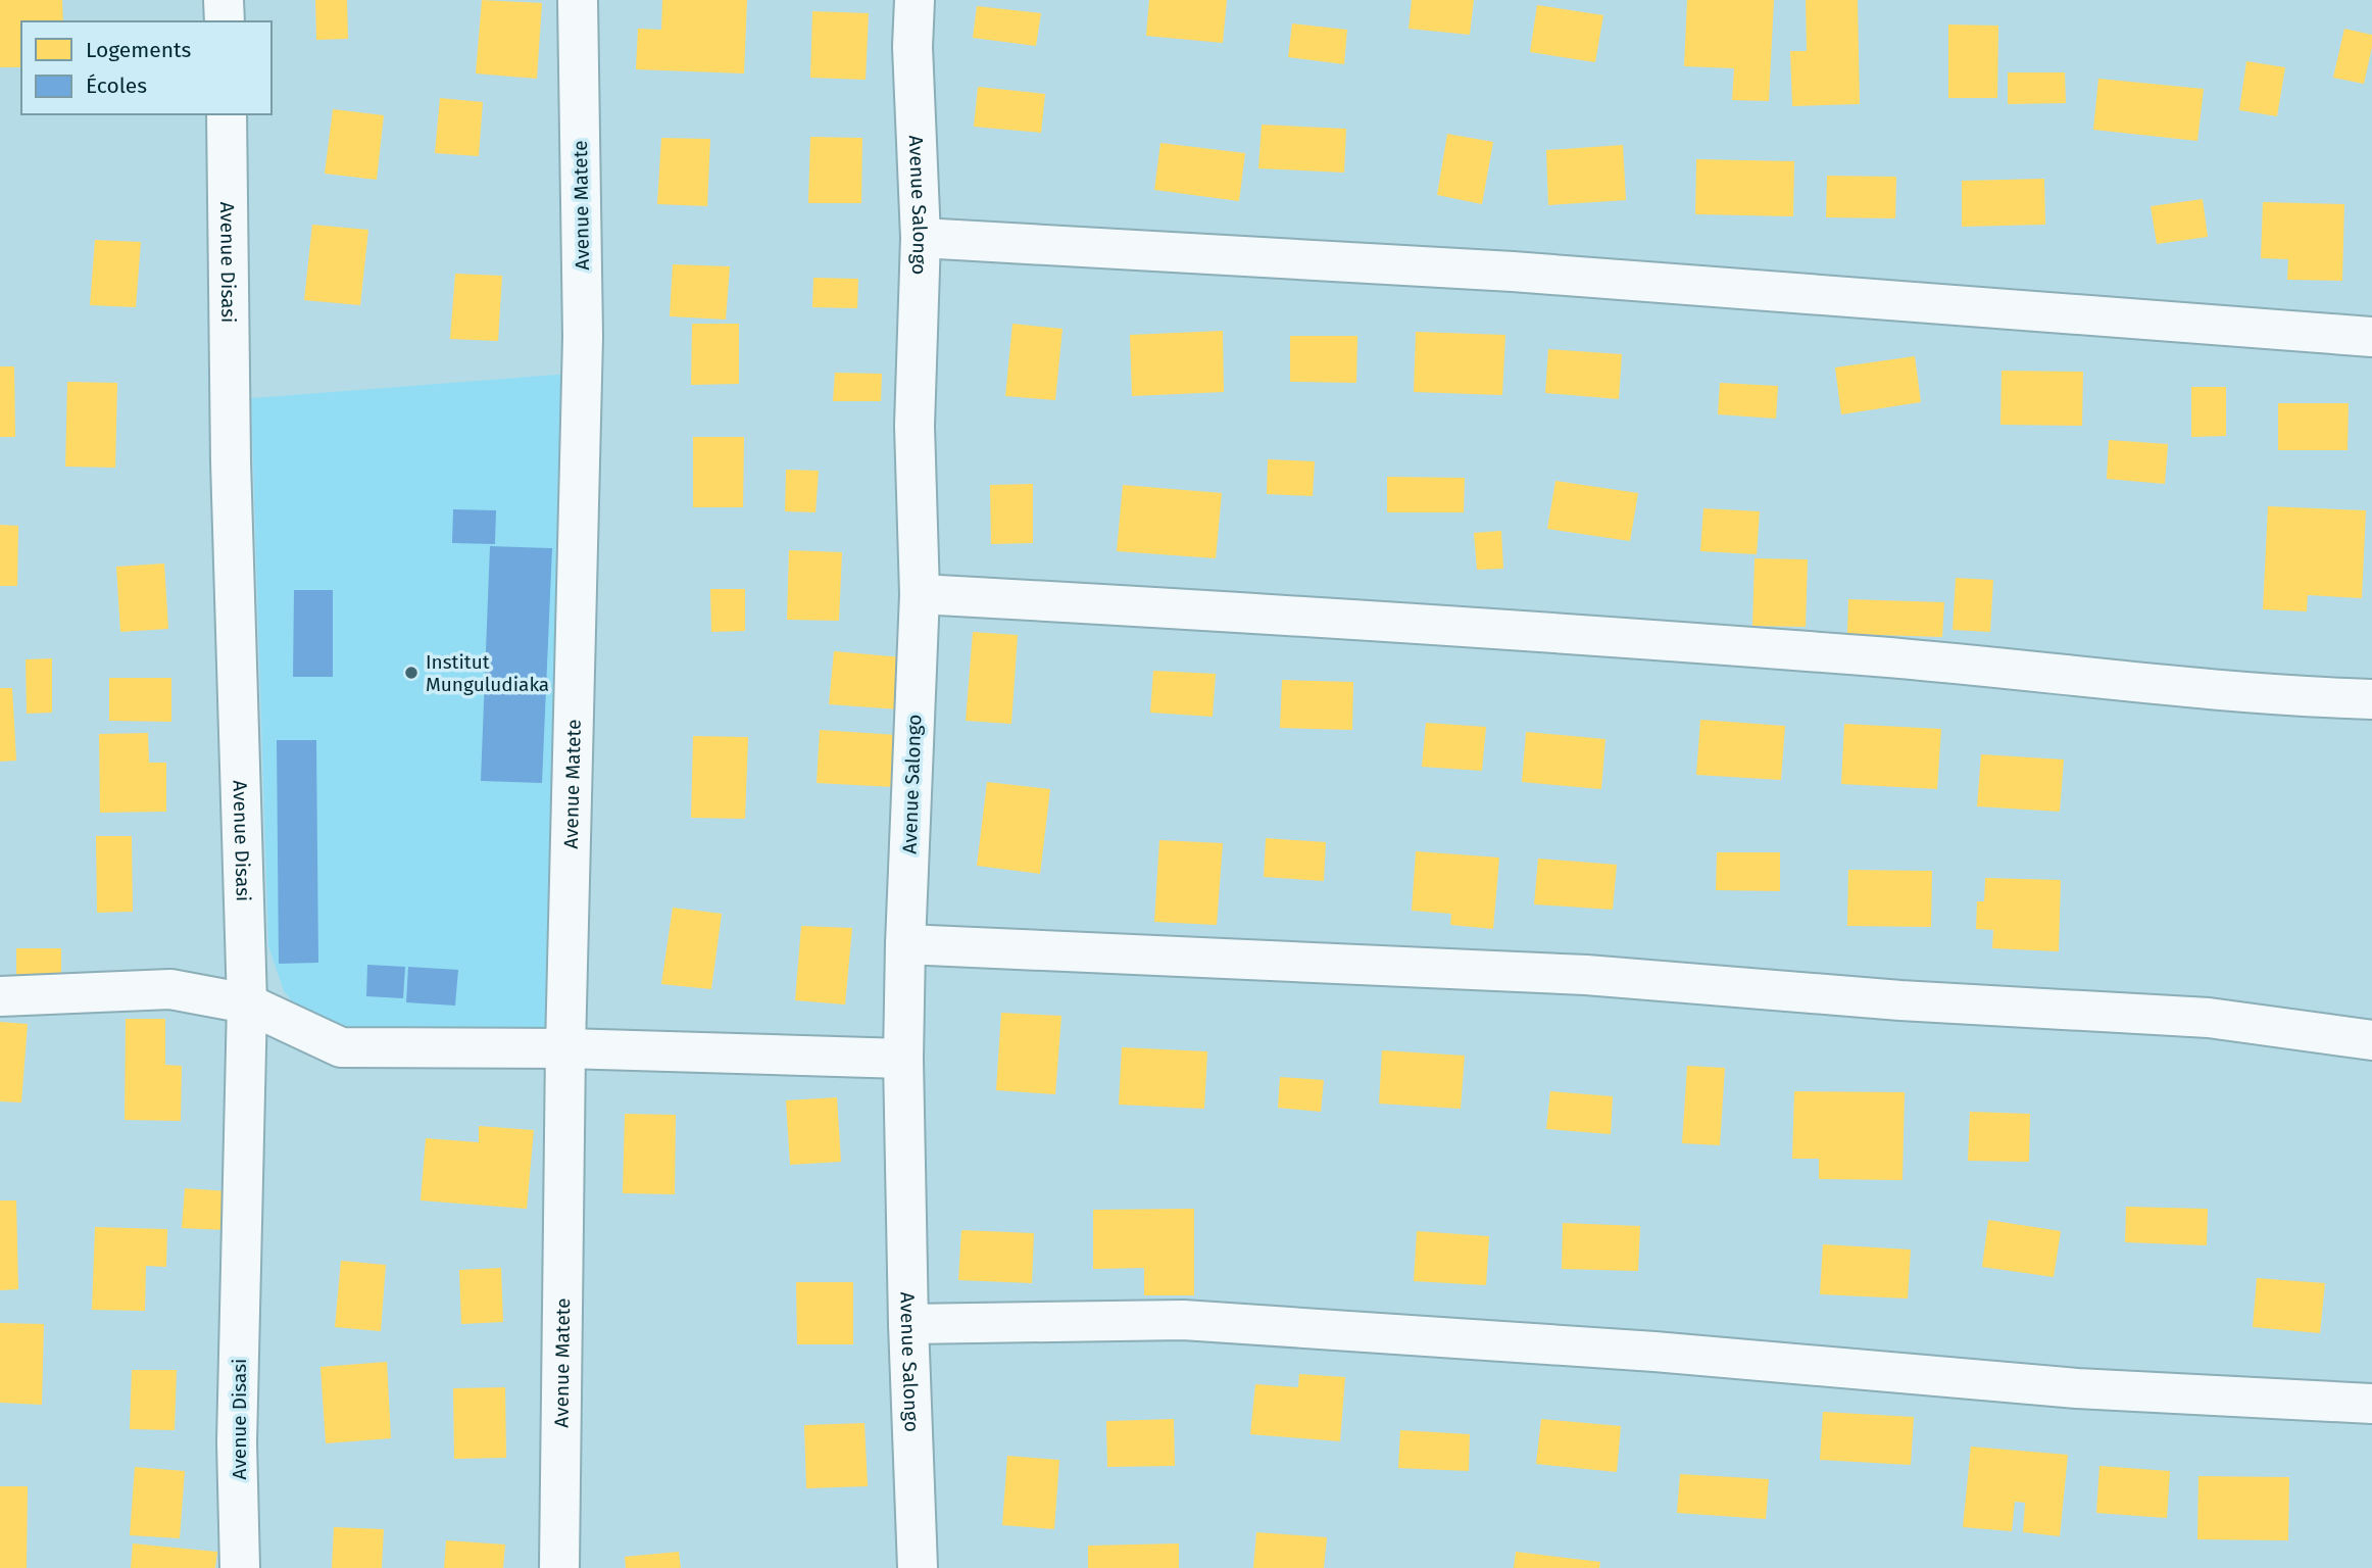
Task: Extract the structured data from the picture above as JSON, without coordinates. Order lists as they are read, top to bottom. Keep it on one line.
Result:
{"streets":{"street":["Avenue Matete","Avenue Salongo","Avenue Disasi"]},"places":["Institut Munguludiaka"],"legend":["Logements","Écoles"]}
